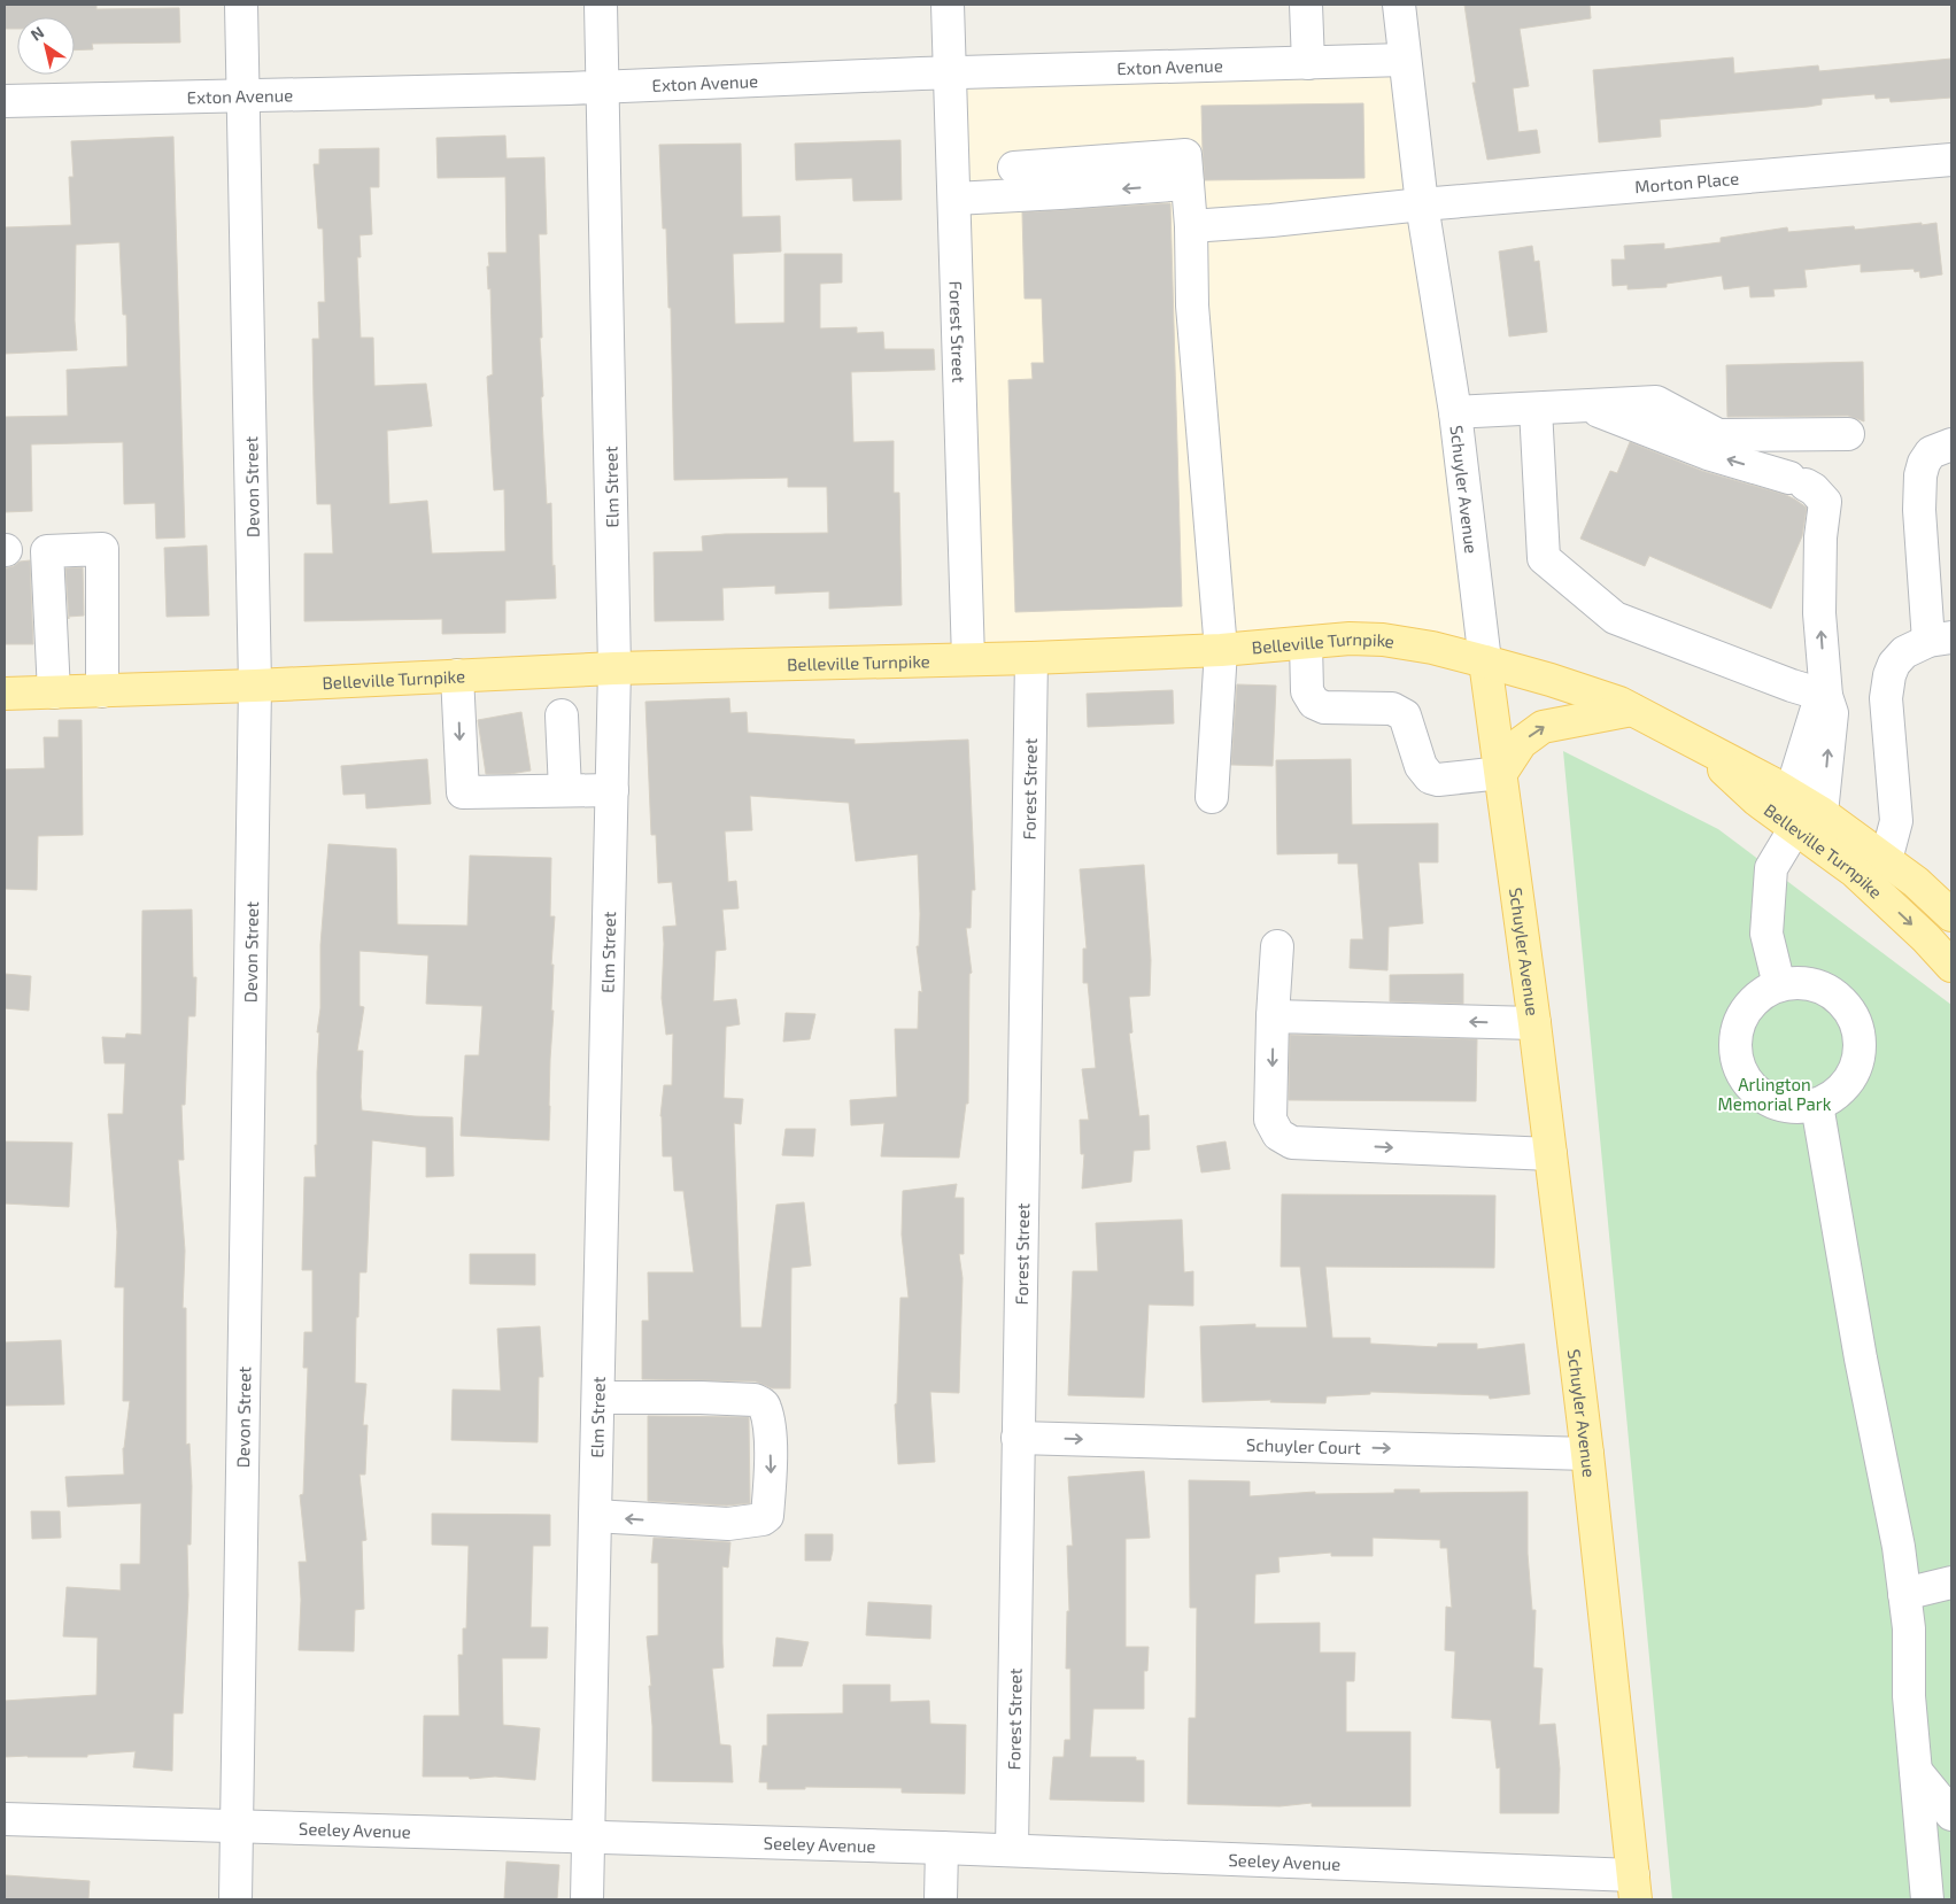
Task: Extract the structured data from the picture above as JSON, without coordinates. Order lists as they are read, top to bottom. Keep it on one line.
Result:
{"streets":{"main road":["Schuyler Avenue","Belleville Turnpike"],"street":["Exton Avenue","Morton Place","Forest Street","Devon Street","Elm Street","Schuyler Court","Seeley Avenue"]},"crossings":[["Exton Avenue","Forest Street"],["Exton Avenue","Devon Street"],["Exton Avenue","Elm Street"],["Exton Avenue","Schuyler Avenue"],["Morton Place","Schuyler Avenue"],["Forest Street","Belleville Turnpike"],["Forest Street","Schuyler Court"],["Forest Street","Seeley Avenue"],["Devon Street","Belleville Turnpike"],["Devon Street","Seeley Avenue"],["Elm Street","Belleville Turnpike"],["Elm Street","Seeley Avenue"],["Schuyler Avenue","Belleville Turnpike"],["Schuyler Avenue","Schuyler Court"],["Schuyler Avenue","Seeley Avenue"]],"one_way":["Schuyler Court"],"parks":["Arlington Memorial Park"],"north":"top left"}
